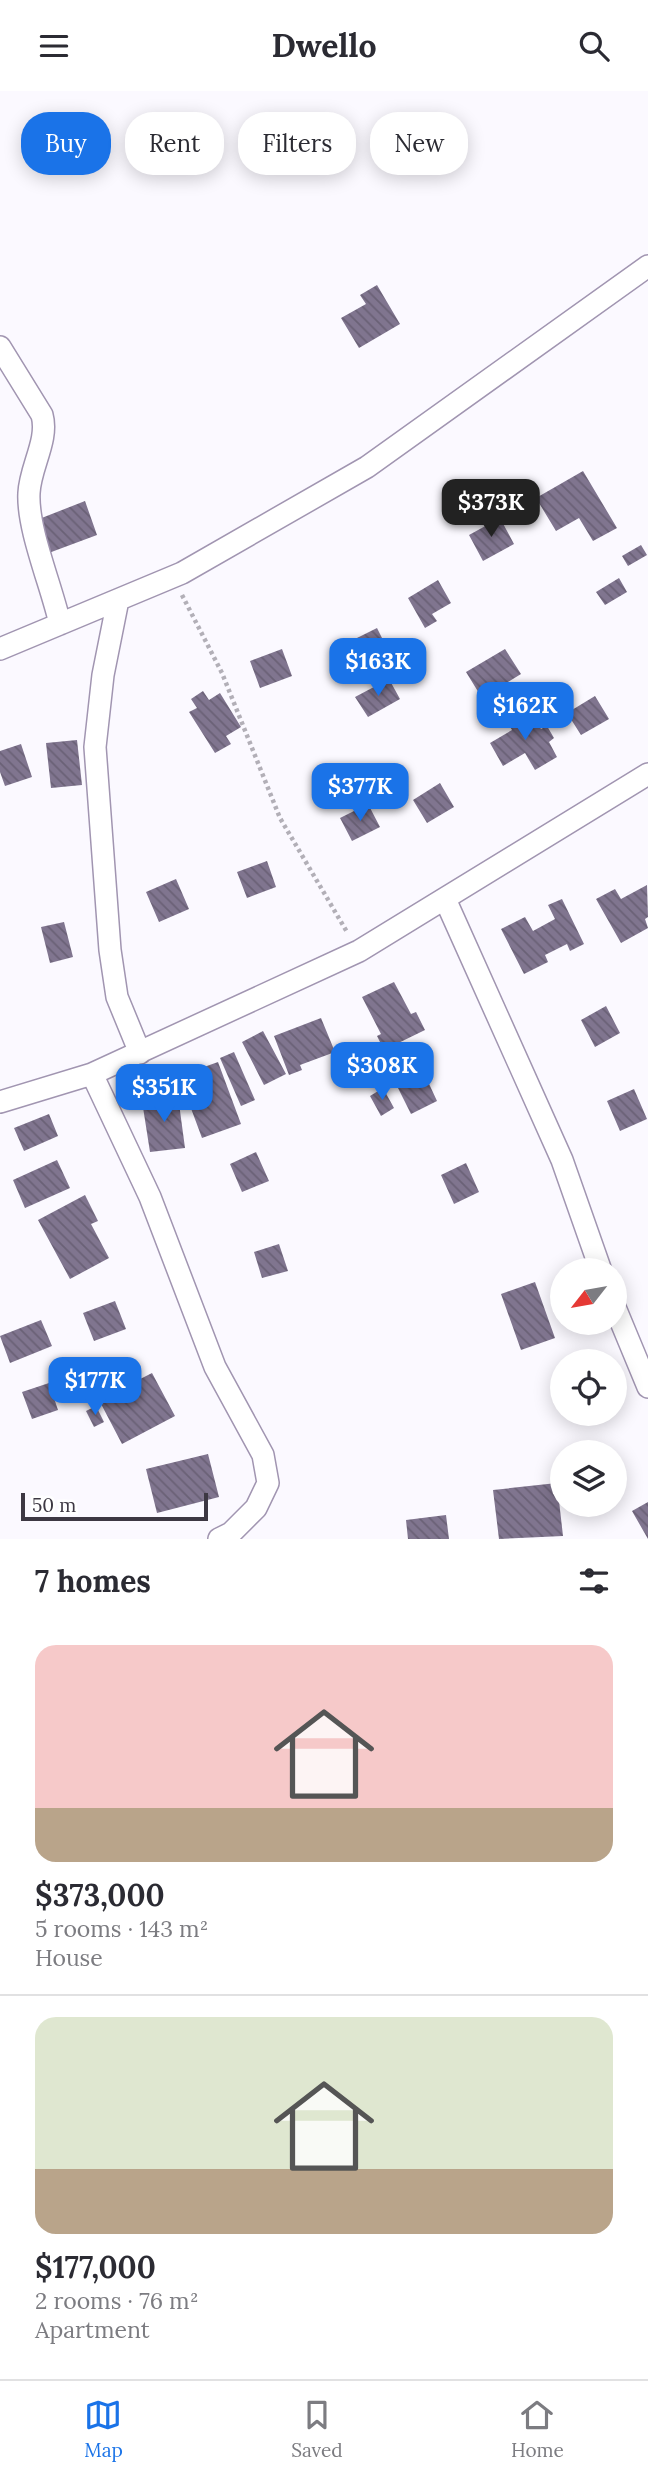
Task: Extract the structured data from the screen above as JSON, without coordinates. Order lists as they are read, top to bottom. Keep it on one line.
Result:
{"scale_bar":"50 m","north":"bottom left","page":{"header":"Dwello","chip":["Buy","Rent","Filters","New"],"price":["$373K","$163K","$162K","$377K","$308K","$351K","$177K"],"scale":"50 m","heading":"7 homes","list":[{"name":"$373,000","note":"5 rooms · 143 m² · House"},{"name":"$177,000","note":"2 rooms · 76 m² · Apartment"}],"tabs":["Map","Saved","Home"]}}
